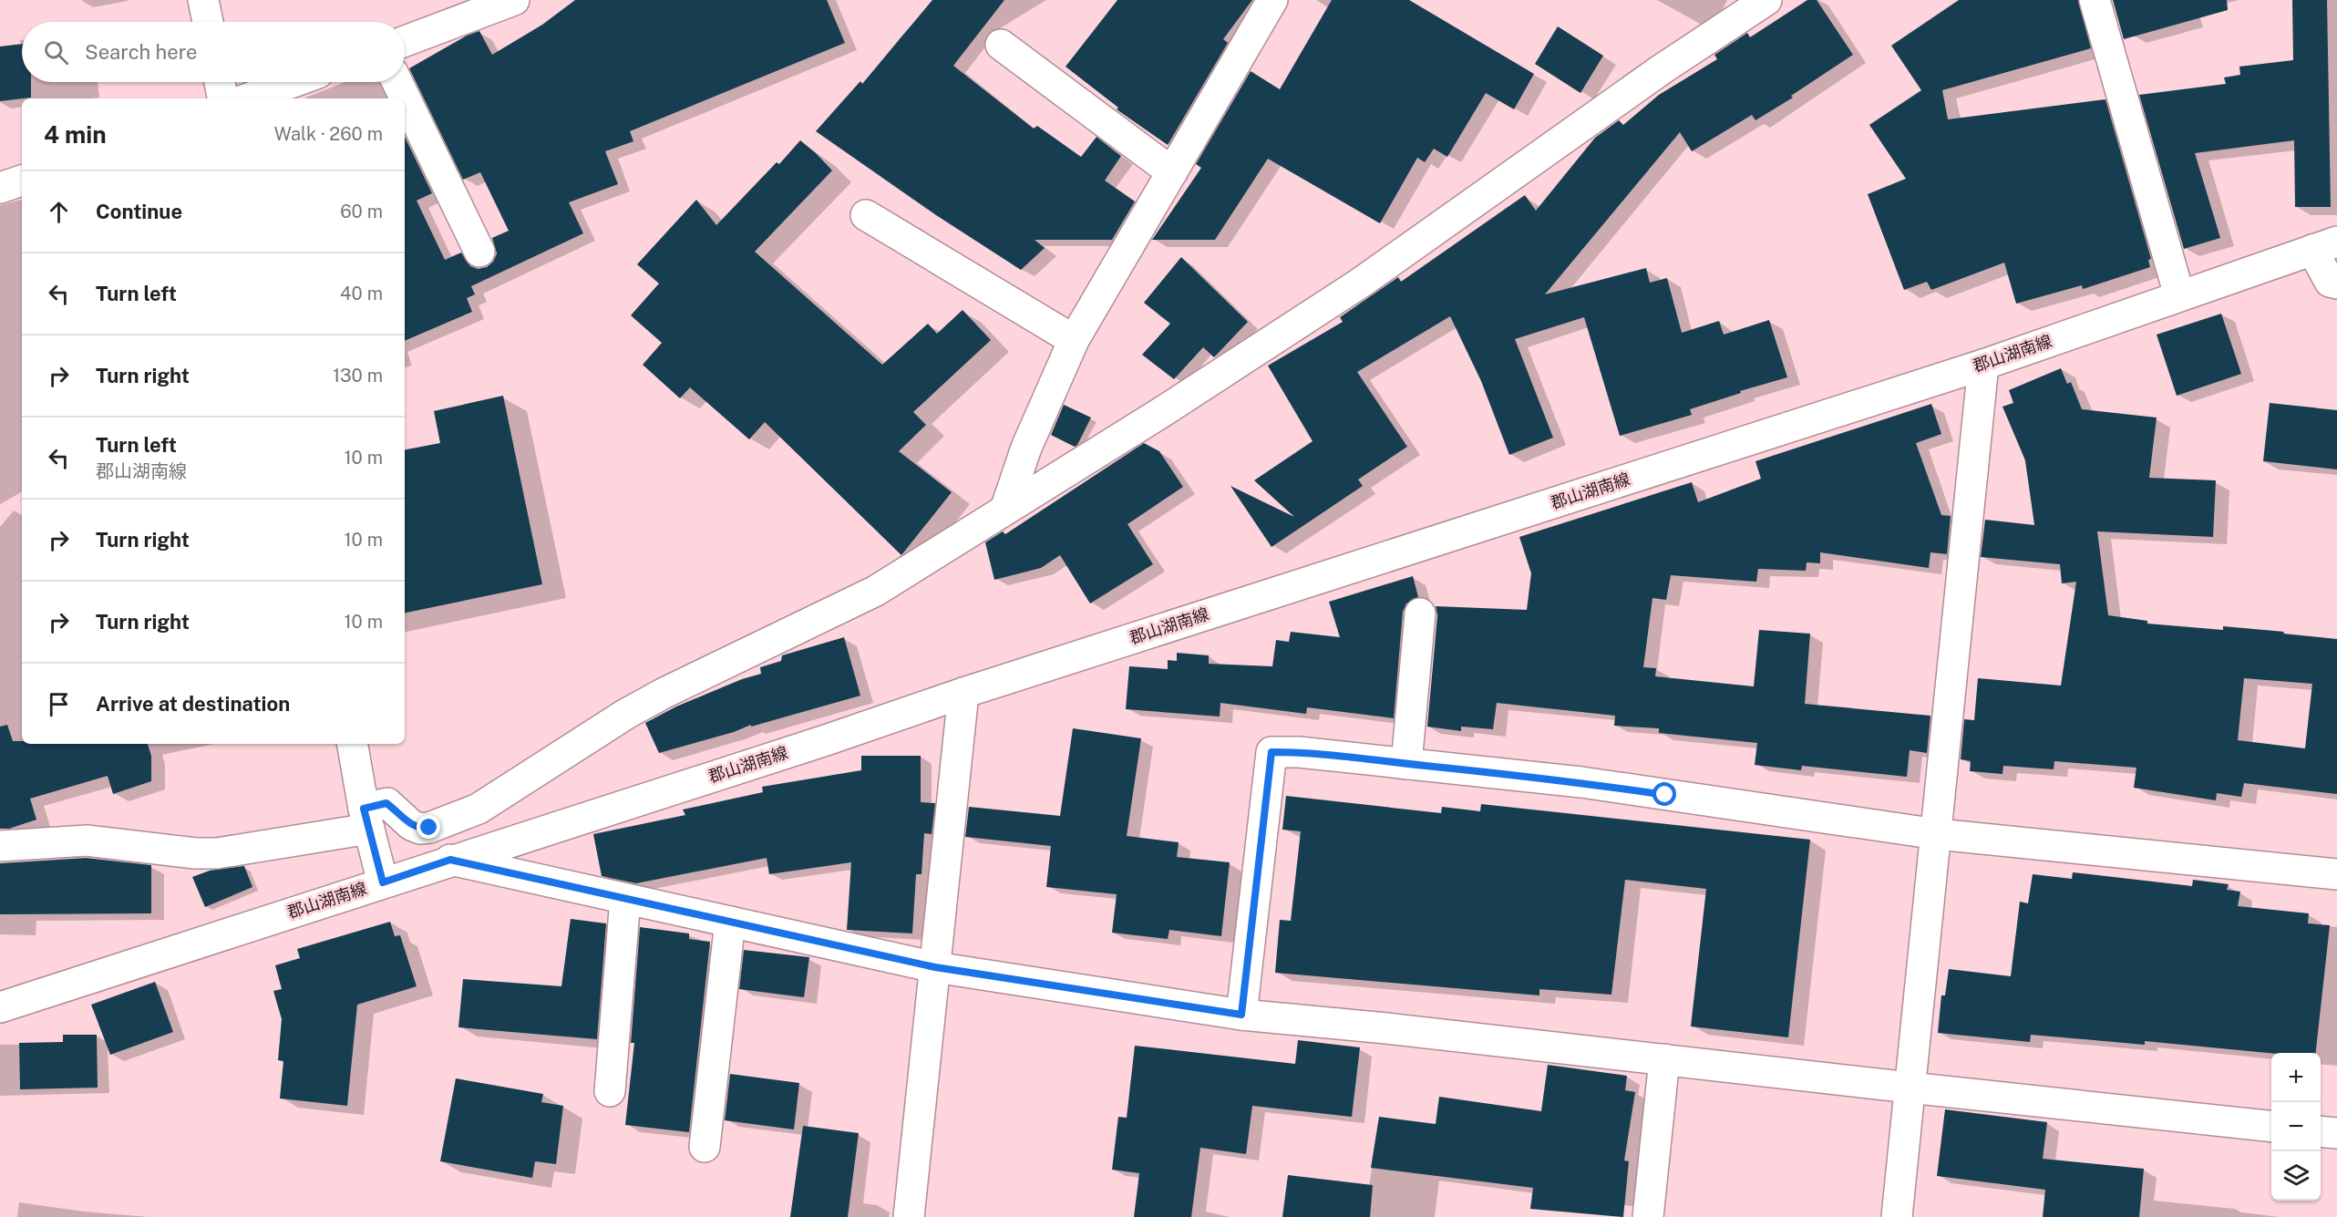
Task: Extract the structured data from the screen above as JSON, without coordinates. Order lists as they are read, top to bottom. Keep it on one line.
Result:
{"streets":{"street":["郡山湖南線"]},"page":{"search":"Search here","heading":["4 min","Walk · 260 m"],"list":[["Continue","60 m"],["Turn left","40 m"],["Turn right","130 m"],["Turn left","郡山湖南線","10 m"],["Turn right","10 m"],["Turn right","10 m"],"Arrive at destination"],"map_buttons":["+","−"]}}
